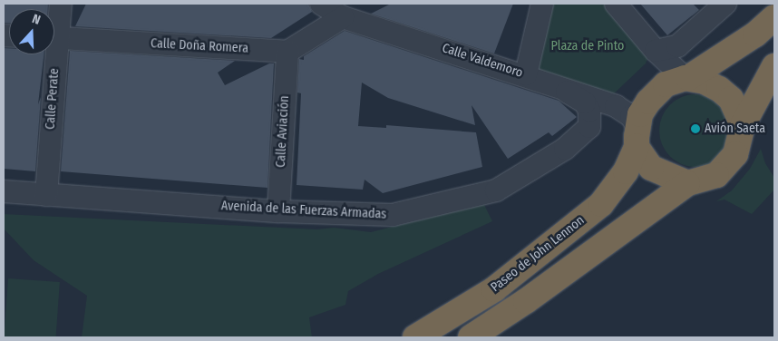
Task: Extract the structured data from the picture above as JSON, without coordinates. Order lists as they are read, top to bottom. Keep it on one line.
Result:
{"streets":{"highway":["Paseo de John Lennon"],"street":["Calle Doña Romera","Calle Valdemoro","Calle Perate","Calle Aviación","Avenida de las Fuerzas Armadas"]},"crossings":[["Calle Doña Romera","Calle Aviación"],["Calle Valdemoro","Avenida de las Fuerzas Armadas"],["Calle Valdemoro","Paseo de John Lennon"],["Calle Perate","Avenida de las Fuerzas Armadas"],["Calle Aviación","Avenida de las Fuerzas Armadas"]],"parks":["Plaza de Pinto"],"places":["Avión Saeta"],"north":"top"}
